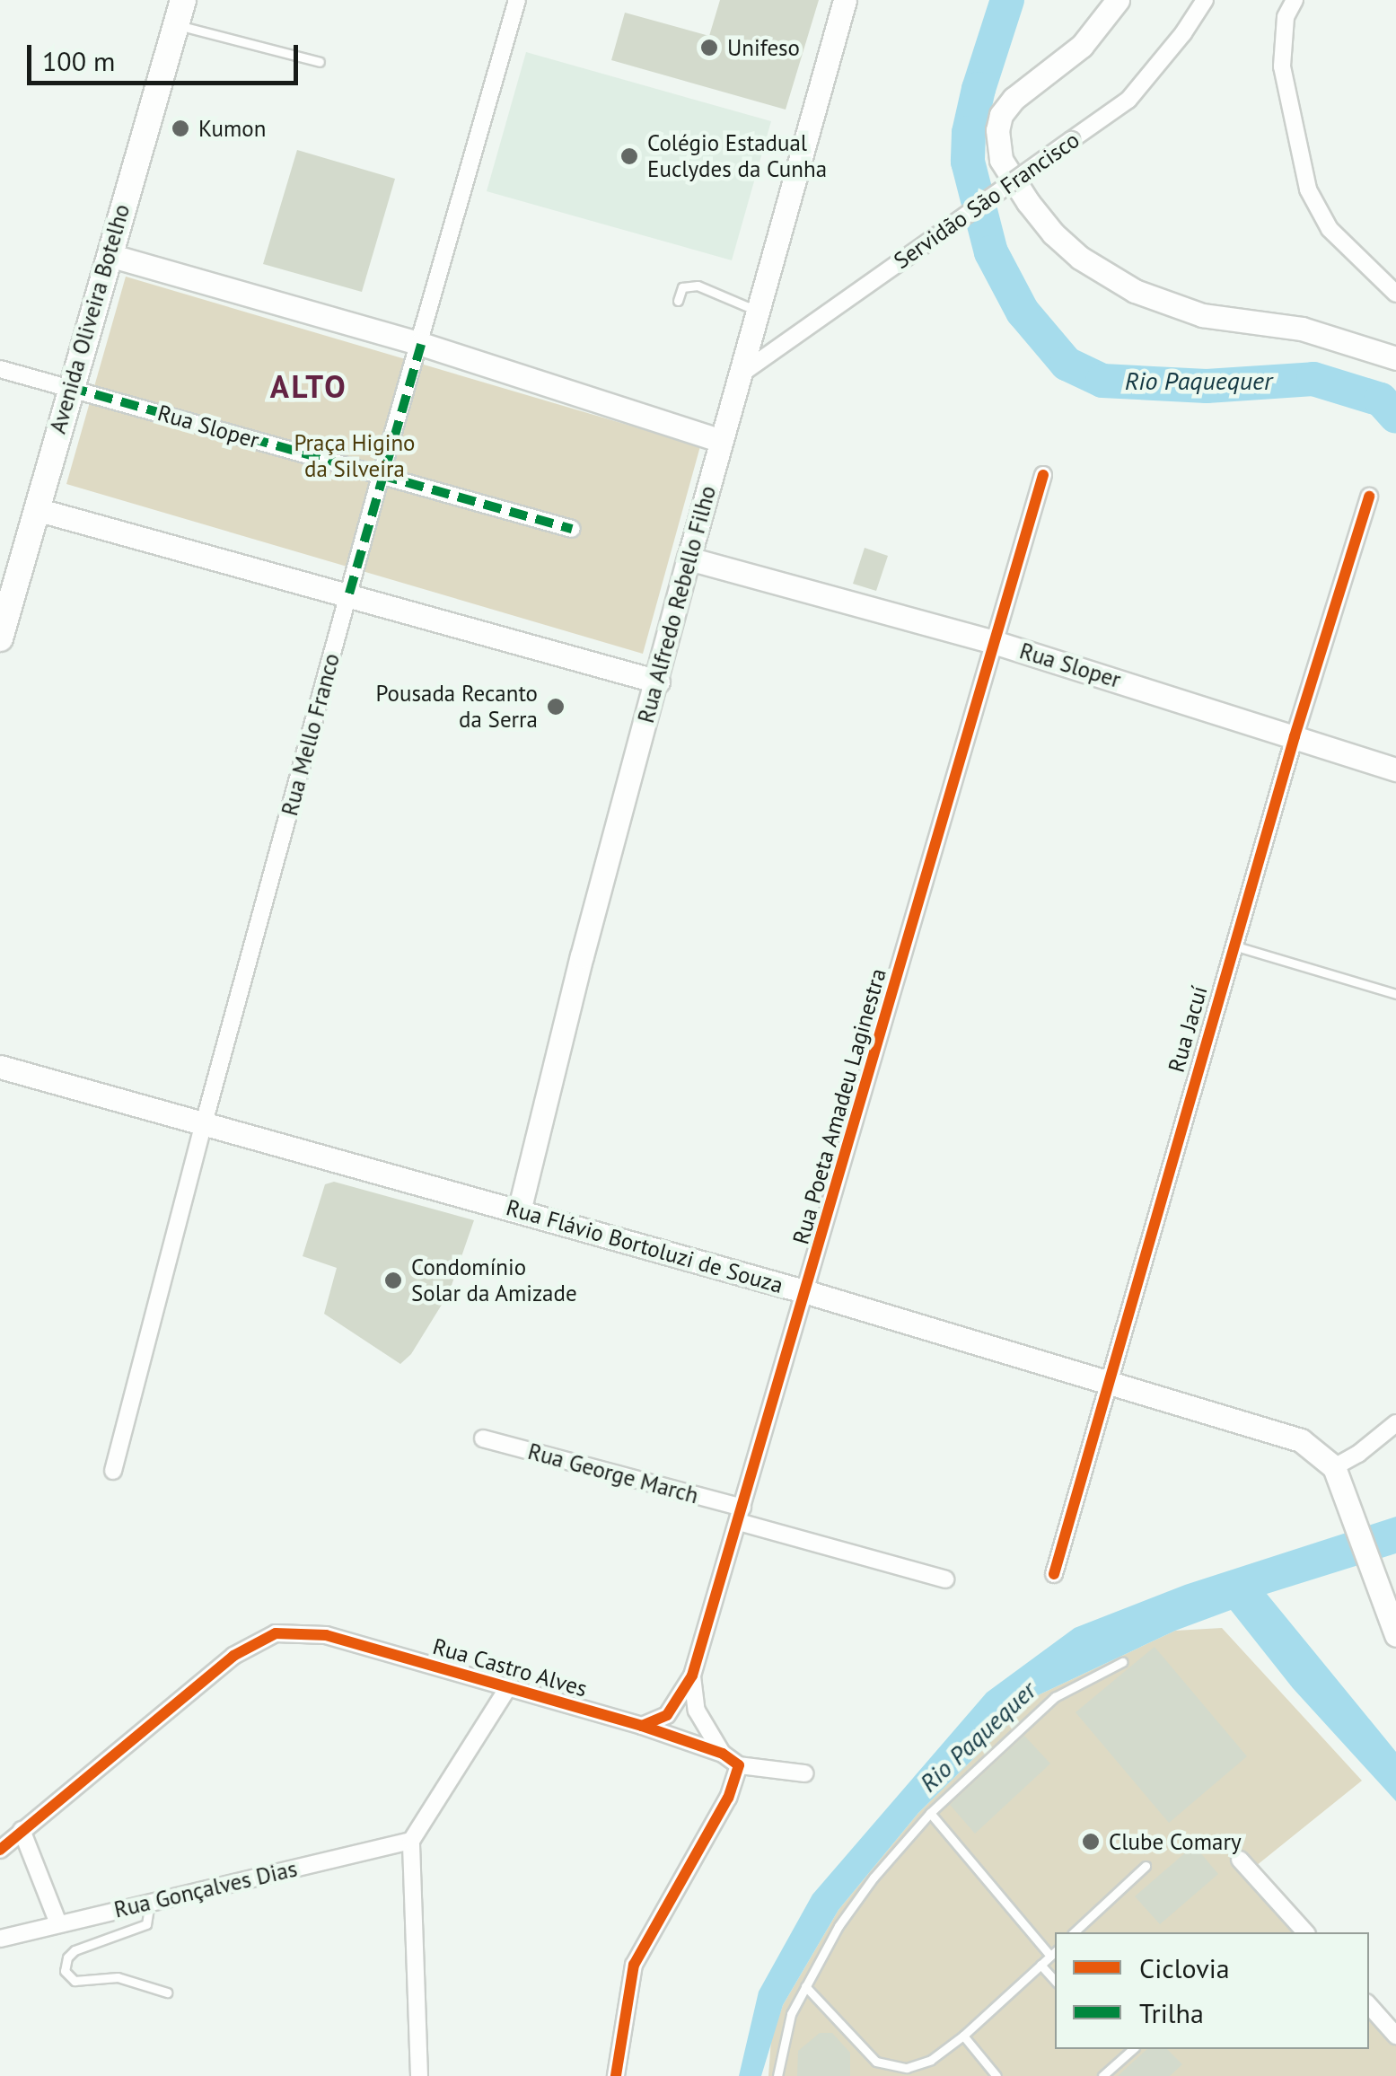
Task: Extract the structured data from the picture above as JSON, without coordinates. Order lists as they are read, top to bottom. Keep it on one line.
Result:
{"streets":{"main road":["Avenida Oliveira Botelho"],"street":["Servidão São Francisco","Rua Sloper","Rua Alfredo Rebello Filho","Rua Mello Franco","Rua Jacuí","Rua Poeta Amadeu Laginestra","Rua Flávio Bortoluzi de Souza","Rua George March","Rua Castro Alves","Rua Gonçalves Dias"]},"crossings":[["Servidão São Francisco","Rua Alfredo Rebello Filho"],["Avenida Oliveira Botelho","Rua Sloper"],["Rua Sloper","Rua Alfredo Rebello Filho"],["Rua Sloper","Rua Mello Franco"],["Rua Sloper","Rua Jacuí"],["Rua Sloper","Rua Poeta Amadeu Laginestra"],["Rua Alfredo Rebello Filho","Rua Flávio Bortoluzi de Souza"],["Rua Mello Franco","Rua Flávio Bortoluzi de Souza"],["Rua Jacuí","Rua Flávio Bortoluzi de Souza"],["Rua Poeta Amadeu Laginestra","Rua Flávio Bortoluzi de Souza"],["Rua Poeta Amadeu Laginestra","Rua George March"],["Rua Poeta Amadeu Laginestra","Rua Castro Alves"]],"districts":["ALTO"],"water":["Rio Paquequer"],"parks":["Praça Higino da Silveira"],"places":["Unifeso","Kumon","Colégio Estadual Euclydes da Cunha","Pousada Recanto da Serra","Condomínio Solar da Amizade","Clube Comary"],"legend":["Ciclovia","Trilha"],"scale_bar":"100 m"}
